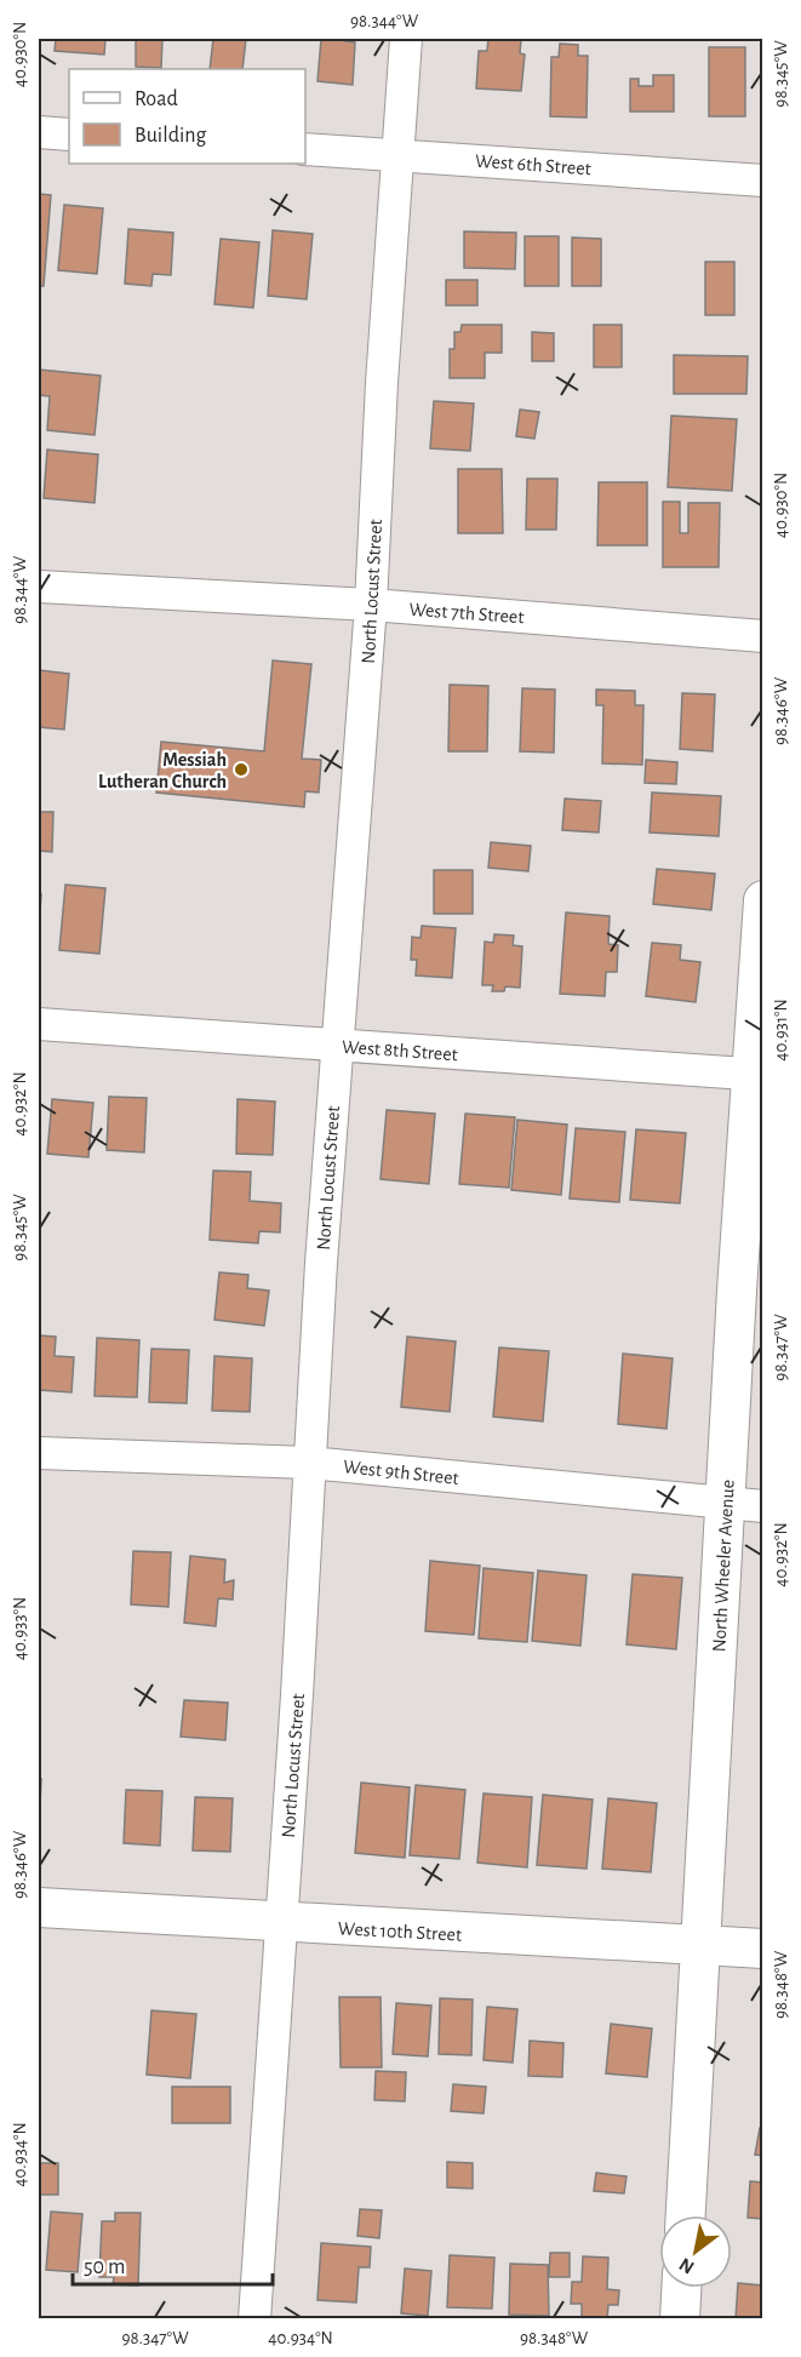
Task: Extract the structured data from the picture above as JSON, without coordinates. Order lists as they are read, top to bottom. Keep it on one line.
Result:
{"streets":{"street":["West 6th Street","North Locust Street","West 7th Street","West 8th Street","West 9th Street","North Wheeler Avenue","West 10th Street"]},"crossings":[["West 6th Street","North Locust Street"],["North Locust Street","West 7th Street"],["North Locust Street","West 8th Street"],["North Locust Street","West 9th Street"],["North Locust Street","West 10th Street"],["West 8th Street","North Wheeler Avenue"],["West 9th Street","North Wheeler Avenue"],["North Wheeler Avenue","West 10th Street"]],"places":["Messiah Lutheran Church"],"legend":["Road","Building"],"scale_bar":"50 m","north":"bottom left","coordinates":["98.344°W","40.930°N","98.345°W","98.346°W","40.931°N","40.932°N","98.347°W","40.933°N","98.348°W","40.934°N"]}
